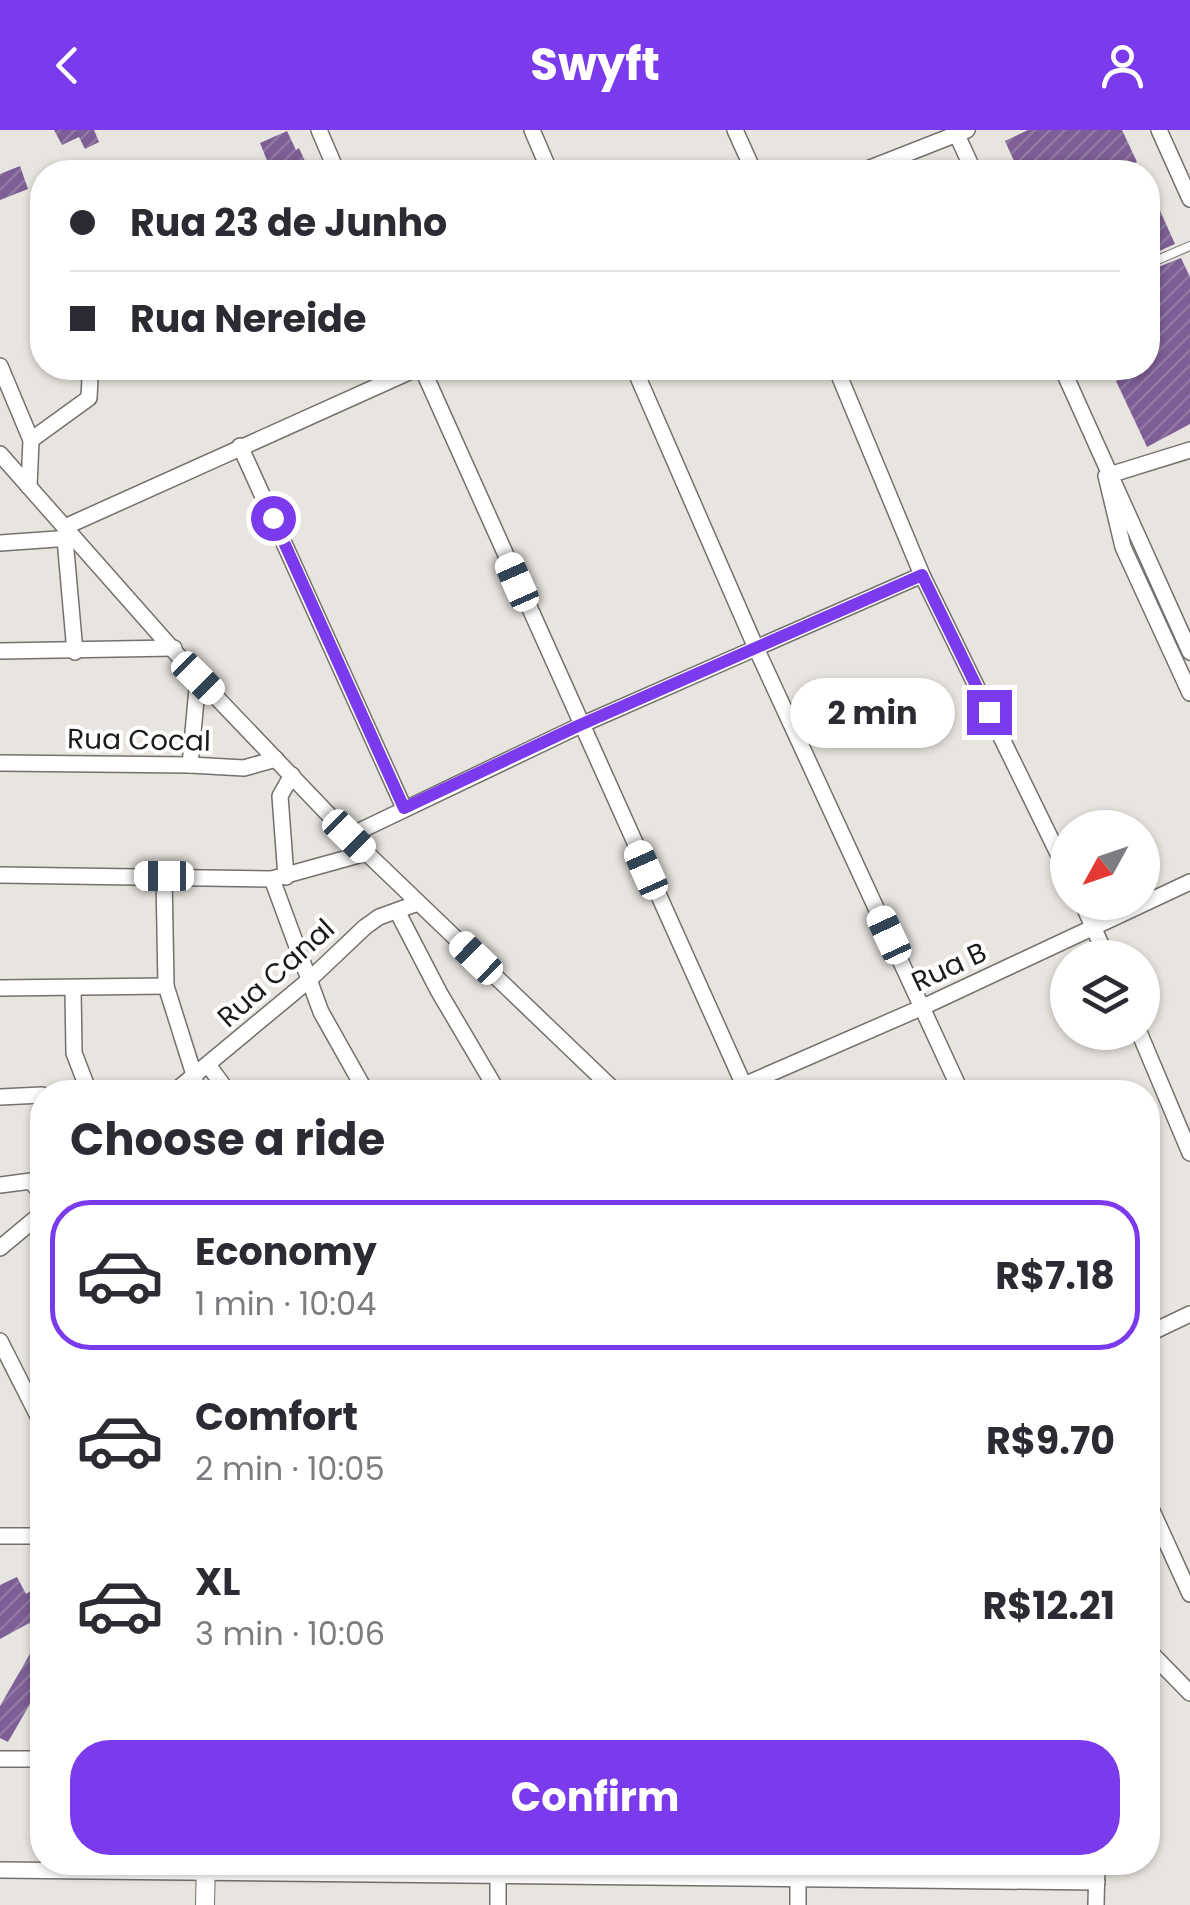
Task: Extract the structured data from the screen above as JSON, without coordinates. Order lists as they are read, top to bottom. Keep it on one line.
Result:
{"streets":{"street":["Rua Cocal","Rua B","Rua Canal"]},"north":"bottom left","page":{"header":"Swyft","banner":["Rua 23 de Junho","Rua Nereide"],"bubble":"2 min","heading":"Choose a ride","list":[{"name":"Economy","note":"1 min · 10:04","value":"R$7.18"},{"name":"Comfort","note":"2 min · 10:05","value":"R$9.70"},{"name":"XL","note":"3 min · 10:06","value":"R$12.21"}],"buttons":"Confirm"}}
